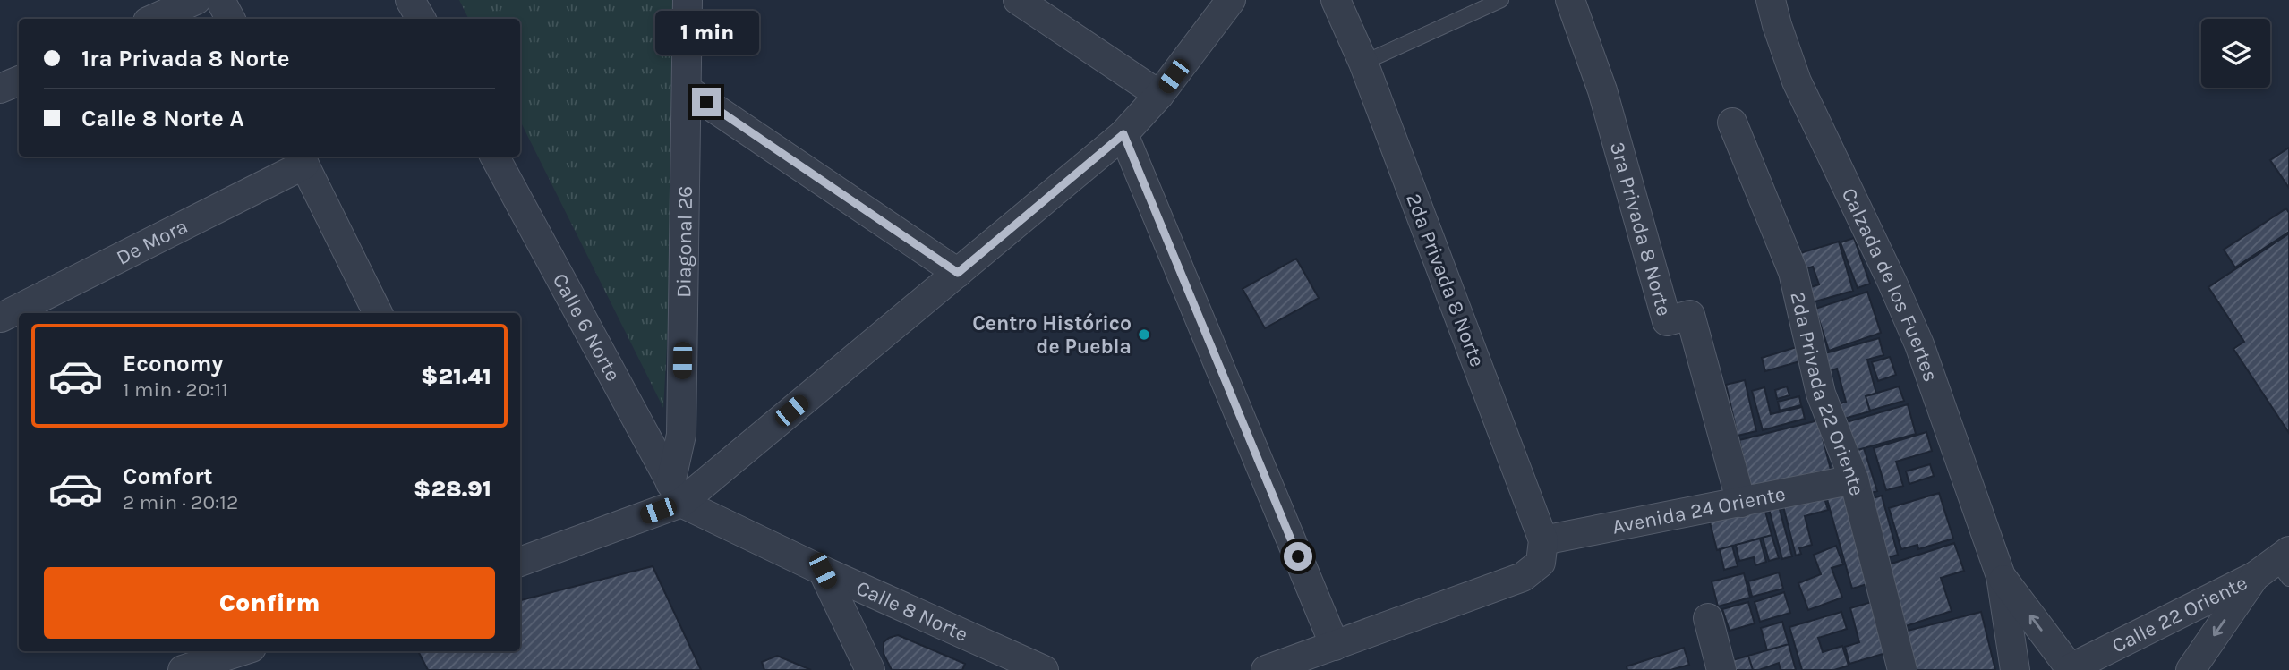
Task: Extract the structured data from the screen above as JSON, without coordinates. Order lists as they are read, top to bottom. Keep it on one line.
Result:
{"streets":{"street":["3ra Privada 8 Norte","De Mora","Diagonal 26","2da Privada 8 Norte","Calzada de los Fuertes","Calle 6 Norte","2da Privada 22 Oriente","Avenida 24 Oriente","Calle 8 Norte","Calle 22 Oriente"]},"crossings":[["3ra Privada 8 Norte","Avenida 24 Oriente"],["Diagonal 26","Calle 6 Norte"],["Diagonal 26","Calle 8 Norte"],["2da Privada 8 Norte","Avenida 24 Oriente"],["Calzada de los Fuertes","Calle 22 Oriente"],["Calle 6 Norte","Calle 8 Norte"],["2da Privada 22 Oriente","Avenida 24 Oriente"]],"places":["Centro Histórico de Puebla"],"page":{"bubble":"1 min","banner":["1ra Privada 8 Norte","Calle 8 Norte A"],"list":[{"name":"Economy","note":"1 min · 20:11","value":"$21.41"},{"name":"Comfort","note":"2 min · 20:12","value":"$28.91"}],"buttons":"Confirm"}}
